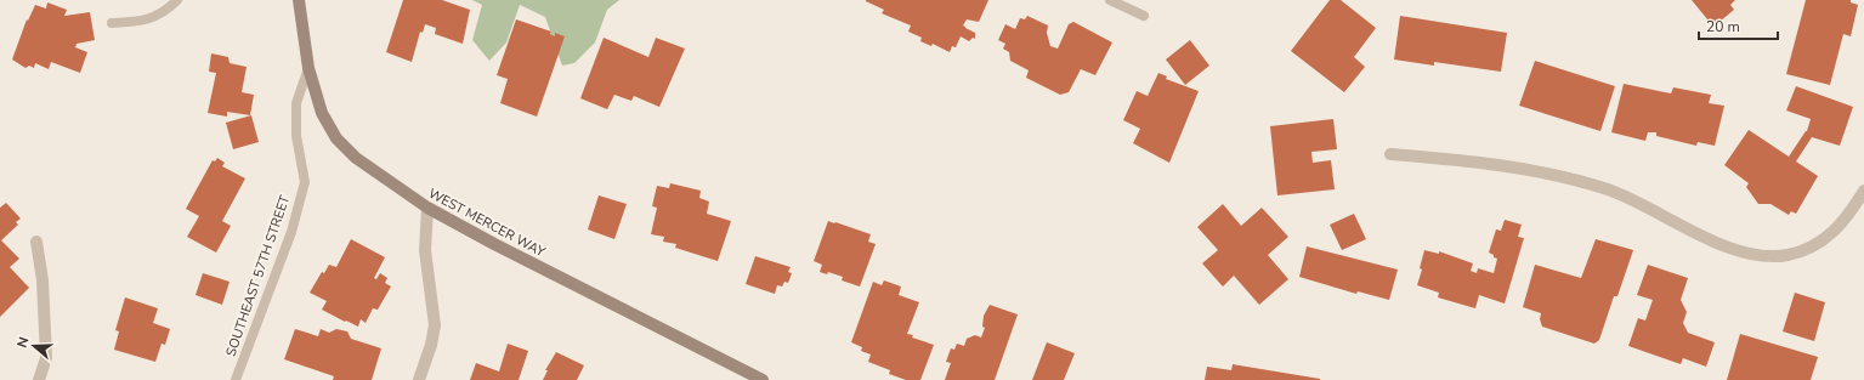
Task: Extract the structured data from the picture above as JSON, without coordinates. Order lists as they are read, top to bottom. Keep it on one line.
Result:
{"streets":{"street":["WEST MERCER WAY"],"lane":["SOUTHEAST 57TH STREET"]},"crossings":[["WEST MERCER WAY","SOUTHEAST 57TH STREET"]],"scale_bar":"20 m","north":"left"}
